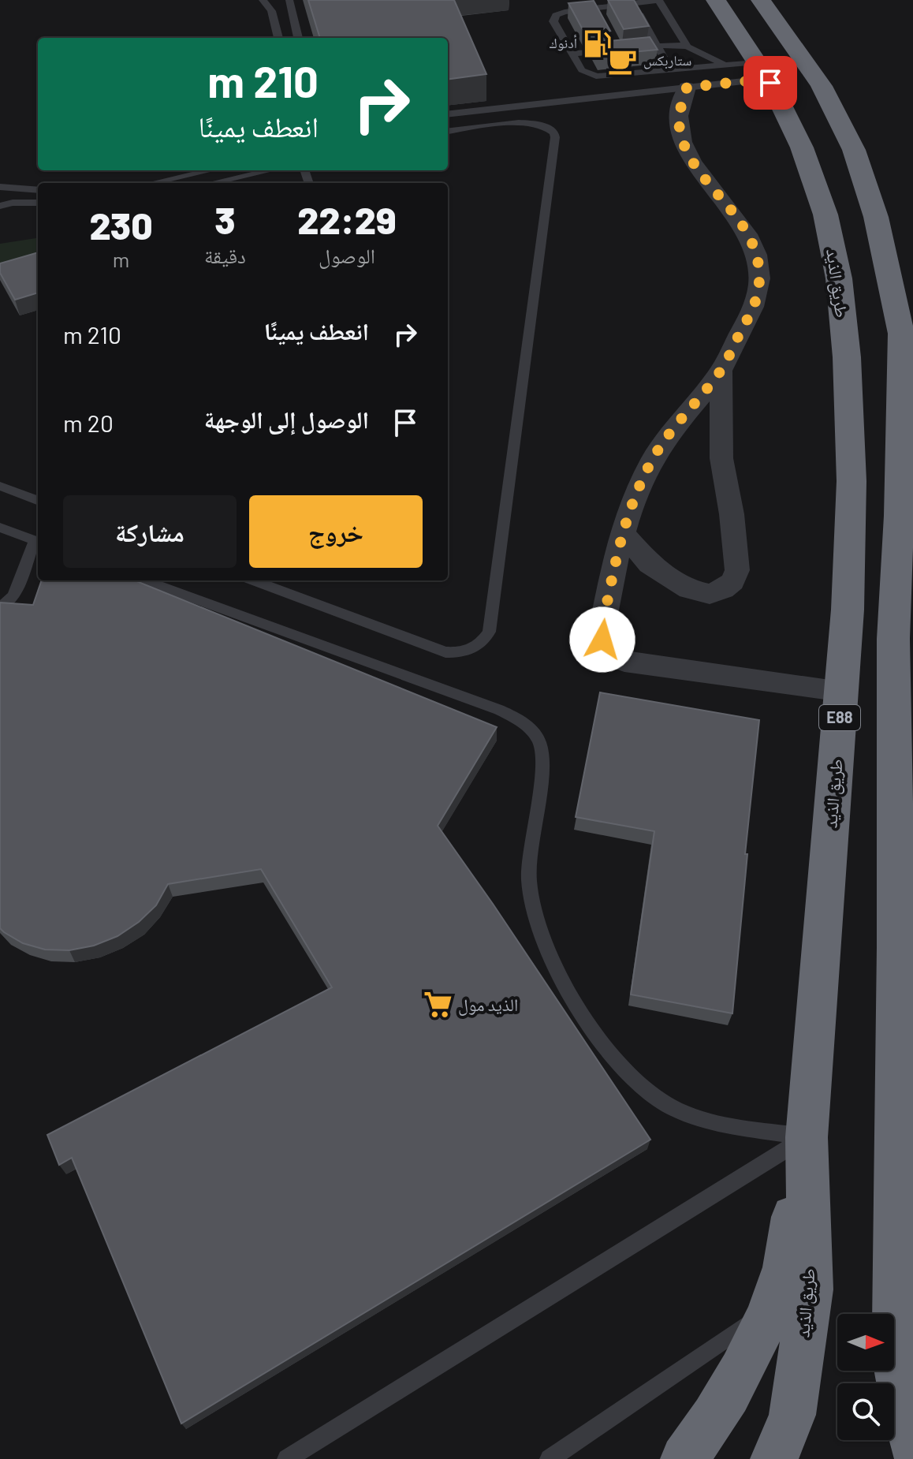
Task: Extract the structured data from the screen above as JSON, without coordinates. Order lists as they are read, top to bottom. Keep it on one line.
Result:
{"streets":{"highway":["طريق الذيد","E88"]},"places":{"fuel station":["أدنوك"],"cafe":["ستاربكس"],"supermarket":["الذيد مول"]},"north":"right","page":{"turn":["210 m","انعطف يمينًا"],"eta":["22:29","الوصول","3","دقيقة","230","m"],"list":[{"name":"انعطف يمينًا","value":"210 m"},{"name":"الوصول إلى الوجهة","value":"20 m"}],"buttons":["خروج","مشاركة"]}}
